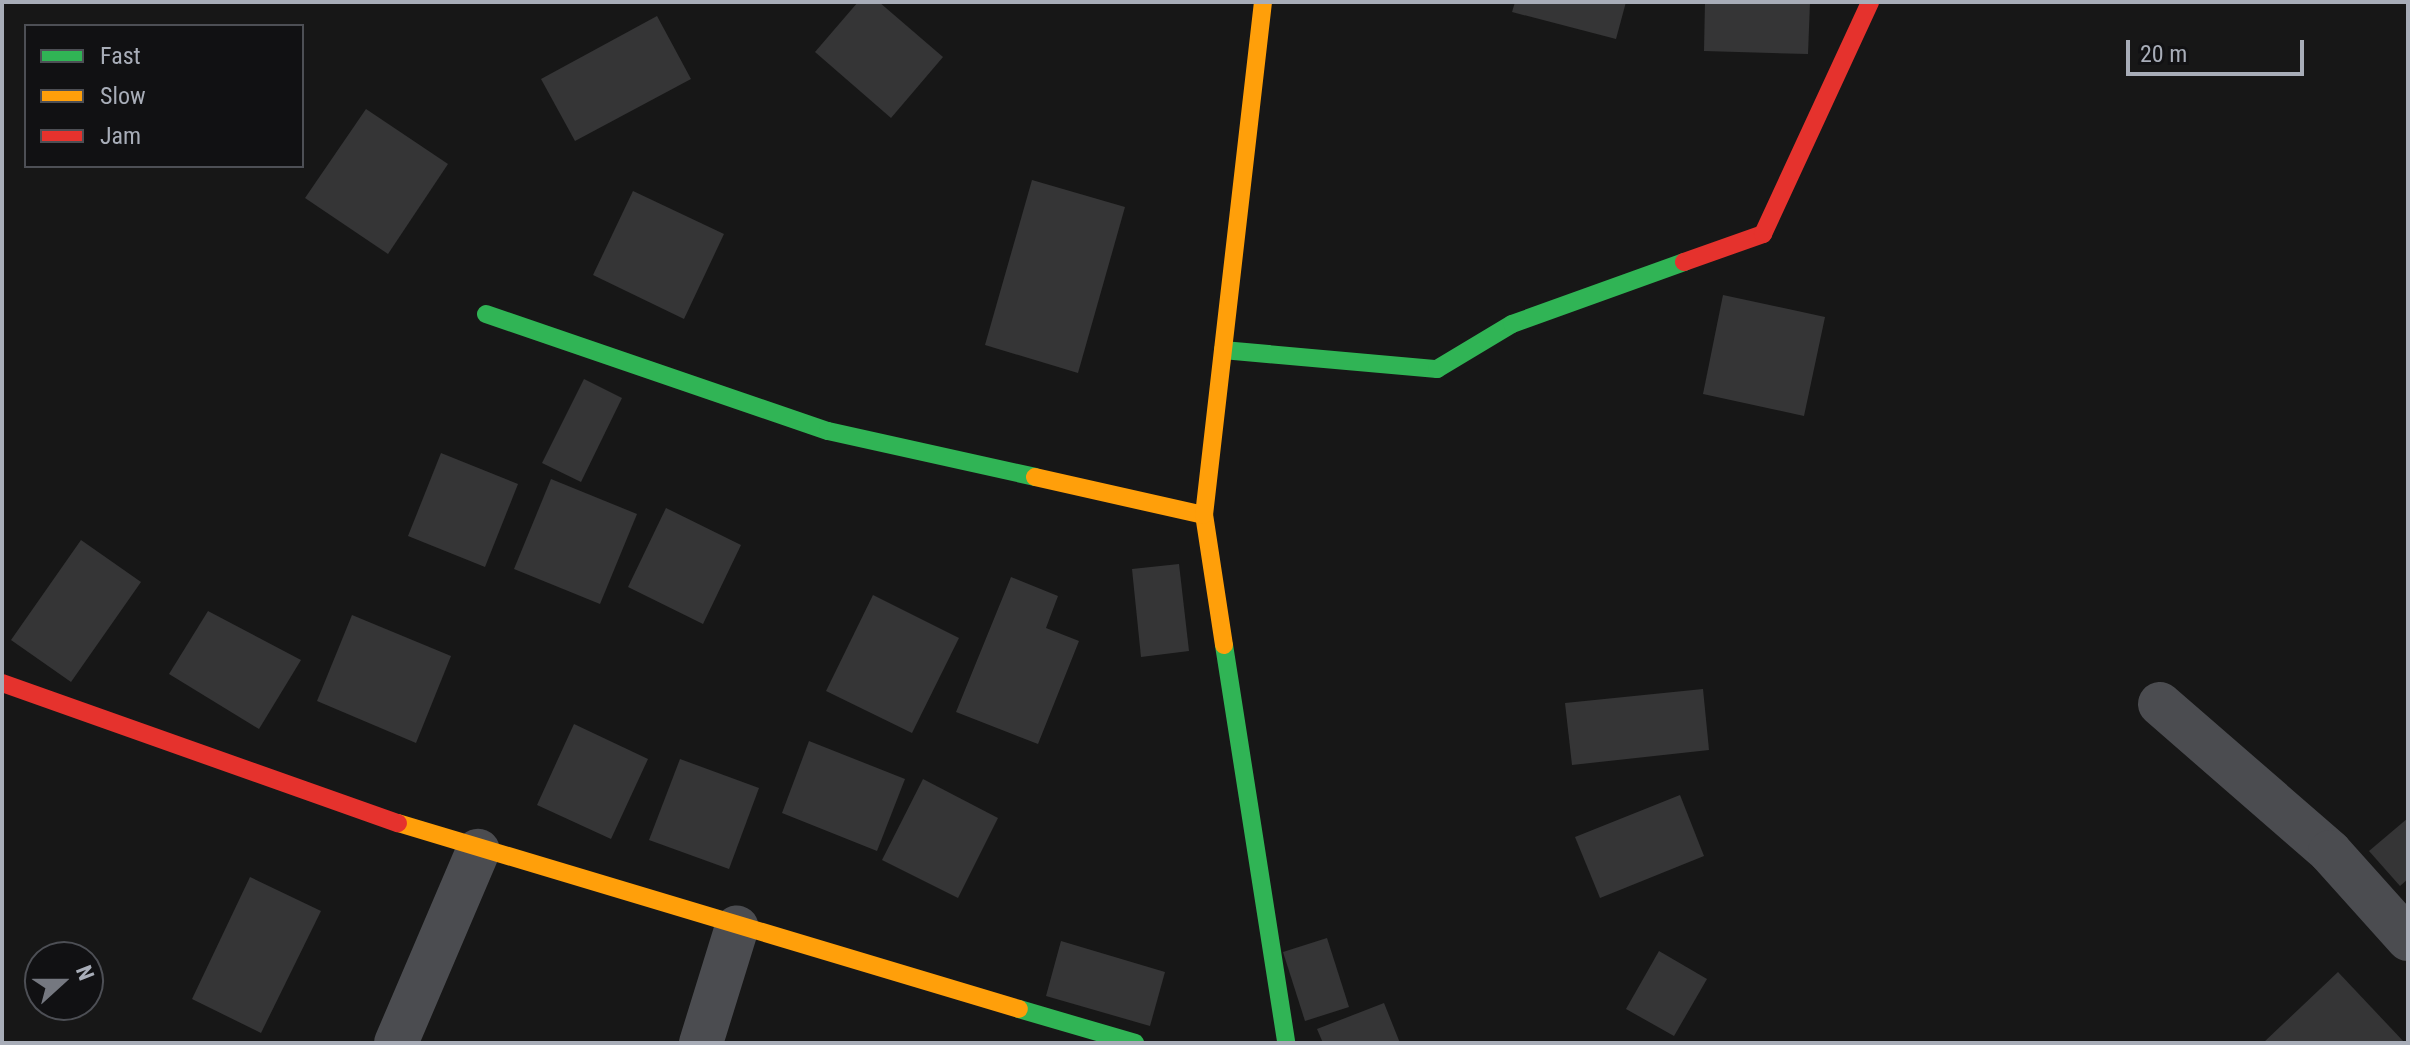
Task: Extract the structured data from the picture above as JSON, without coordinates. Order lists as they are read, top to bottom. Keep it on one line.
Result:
{"legend":["Fast","Slow","Jam"],"scale_bar":"20 m","north":"right"}
